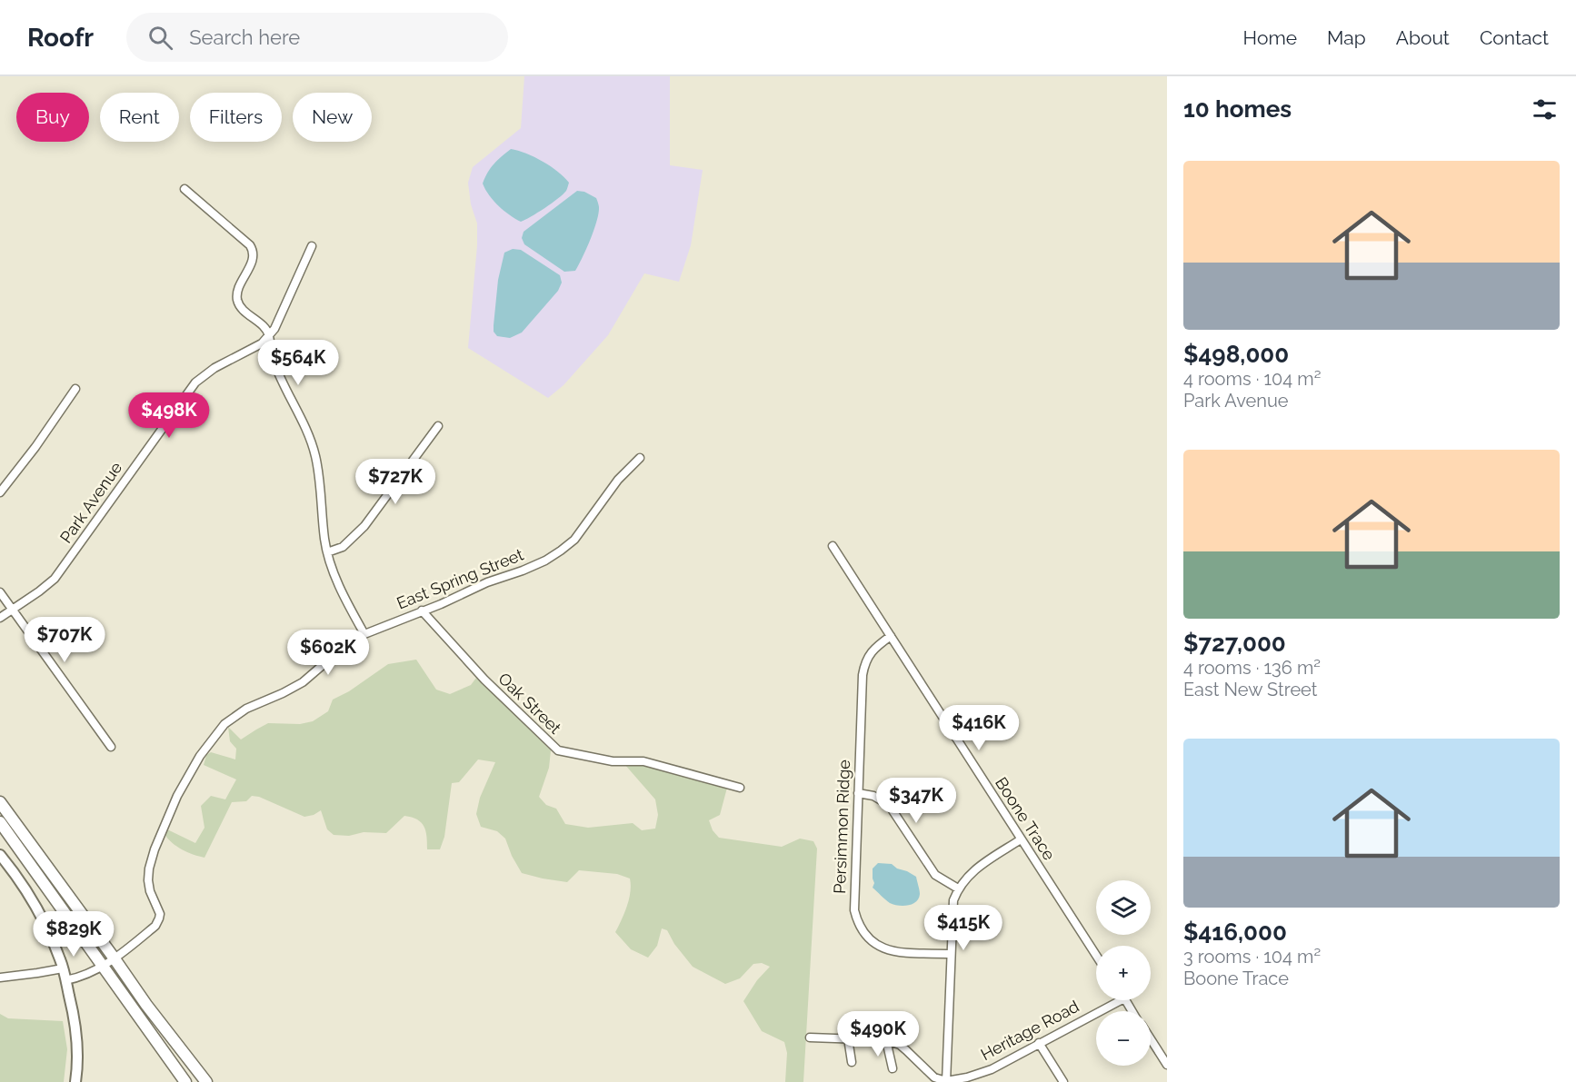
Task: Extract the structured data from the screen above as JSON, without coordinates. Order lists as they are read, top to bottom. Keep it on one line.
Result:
{"streets":{"street":["Park Avenue","East Spring Street","Oak Street","Boone Trace","Persimmon Ridge","Heritage Road"]},"crossings":[["East Spring Street","Oak Street"],["Boone Trace","Persimmon Ridge"]],"page":{"header":"Roofr","search":"Search here","nav":["Home","Map","About","Contact"],"heading":"10 homes","chip":["Buy","Rent","Filters","New"],"list":[{"name":"$498,000","note":"4 rooms · 104 m² · Park Avenue"},{"name":"$727,000","note":"4 rooms · 136 m² · East New Street"},{"name":"$416,000","note":"3 rooms · 104 m² · Boone Trace"}],"price":["$564K","$498K","$727K","$707K","$602K","$416K","$347K","$415K","$829K","$490K"],"map_buttons":["+","−"]}}
